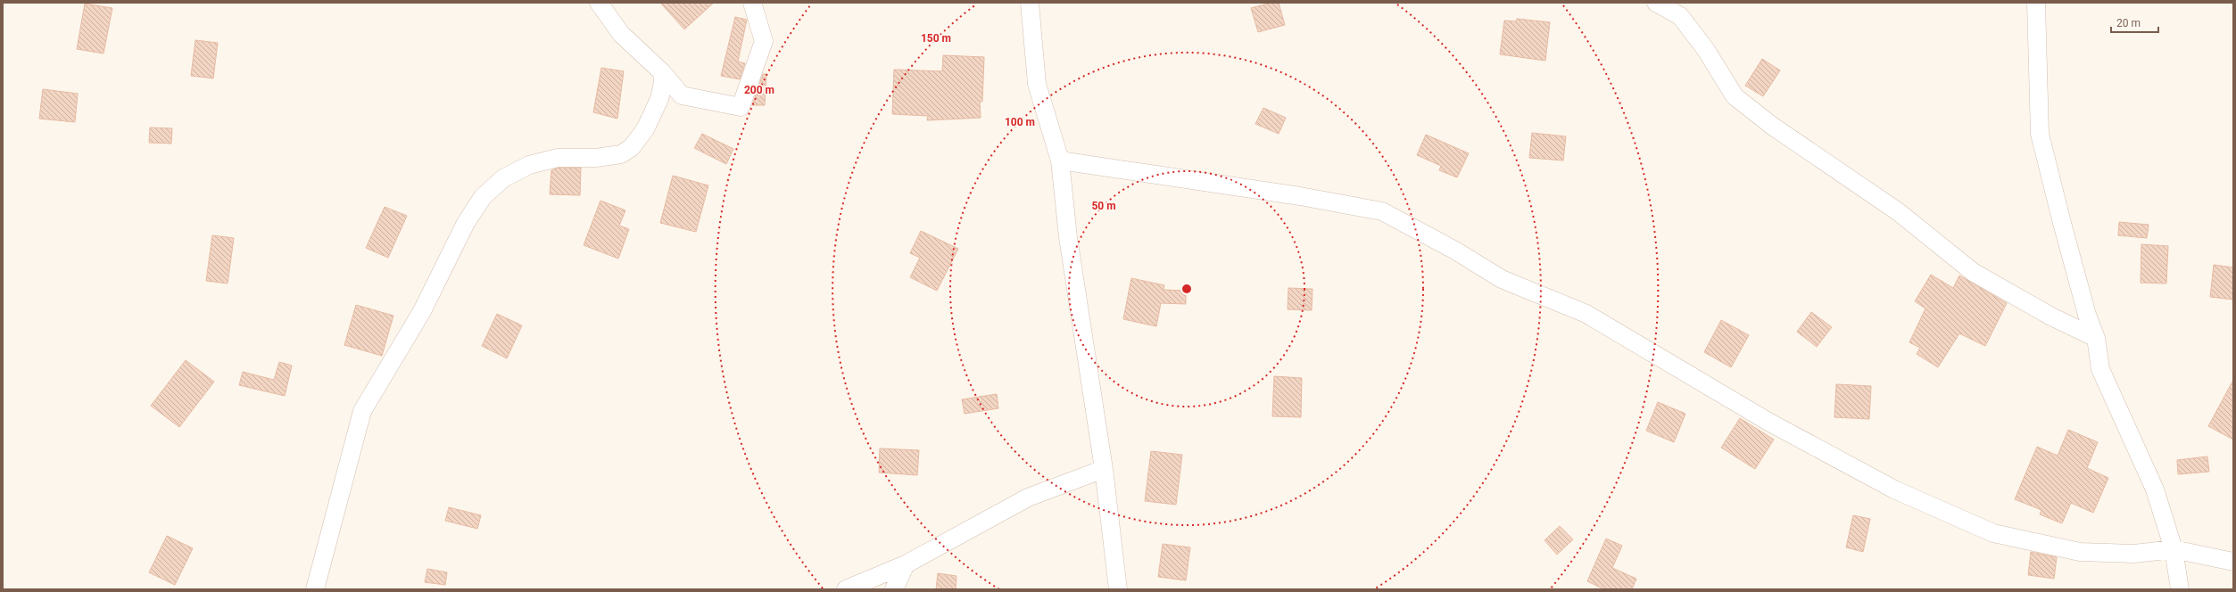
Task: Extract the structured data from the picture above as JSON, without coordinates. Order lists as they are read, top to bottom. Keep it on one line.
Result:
{"scale_bar":"20 m","rings":["150 m","200 m","100 m","50 m"]}
